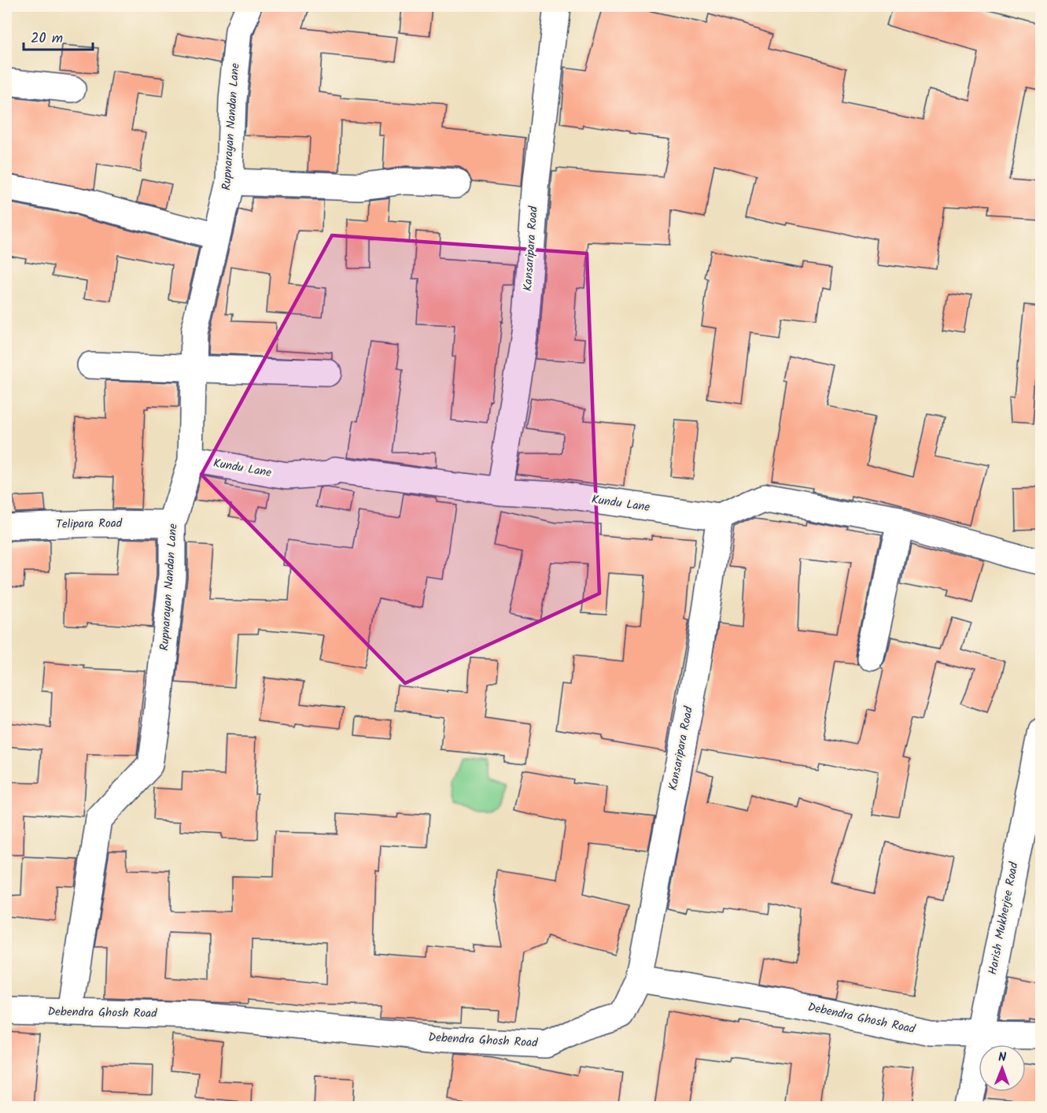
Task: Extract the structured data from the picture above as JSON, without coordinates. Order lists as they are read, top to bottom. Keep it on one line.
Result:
{"streets":{"street":["Rupnarayan Nandan Lane","Kansaripara Road","Kundu Lane","Telipara Road","Harish Mukherjee Road","Debendra Ghosh Road"]},"crossings":[["Rupnarayan Nandan Lane","Kundu Lane"],["Rupnarayan Nandan Lane","Telipara Road"],["Rupnarayan Nandan Lane","Debendra Ghosh Road"],["Kansaripara Road","Kundu Lane"],["Kansaripara Road","Debendra Ghosh Road"],["Harish Mukherjee Road","Debendra Ghosh Road"]],"scale_bar":"20 m","north":"top"}
